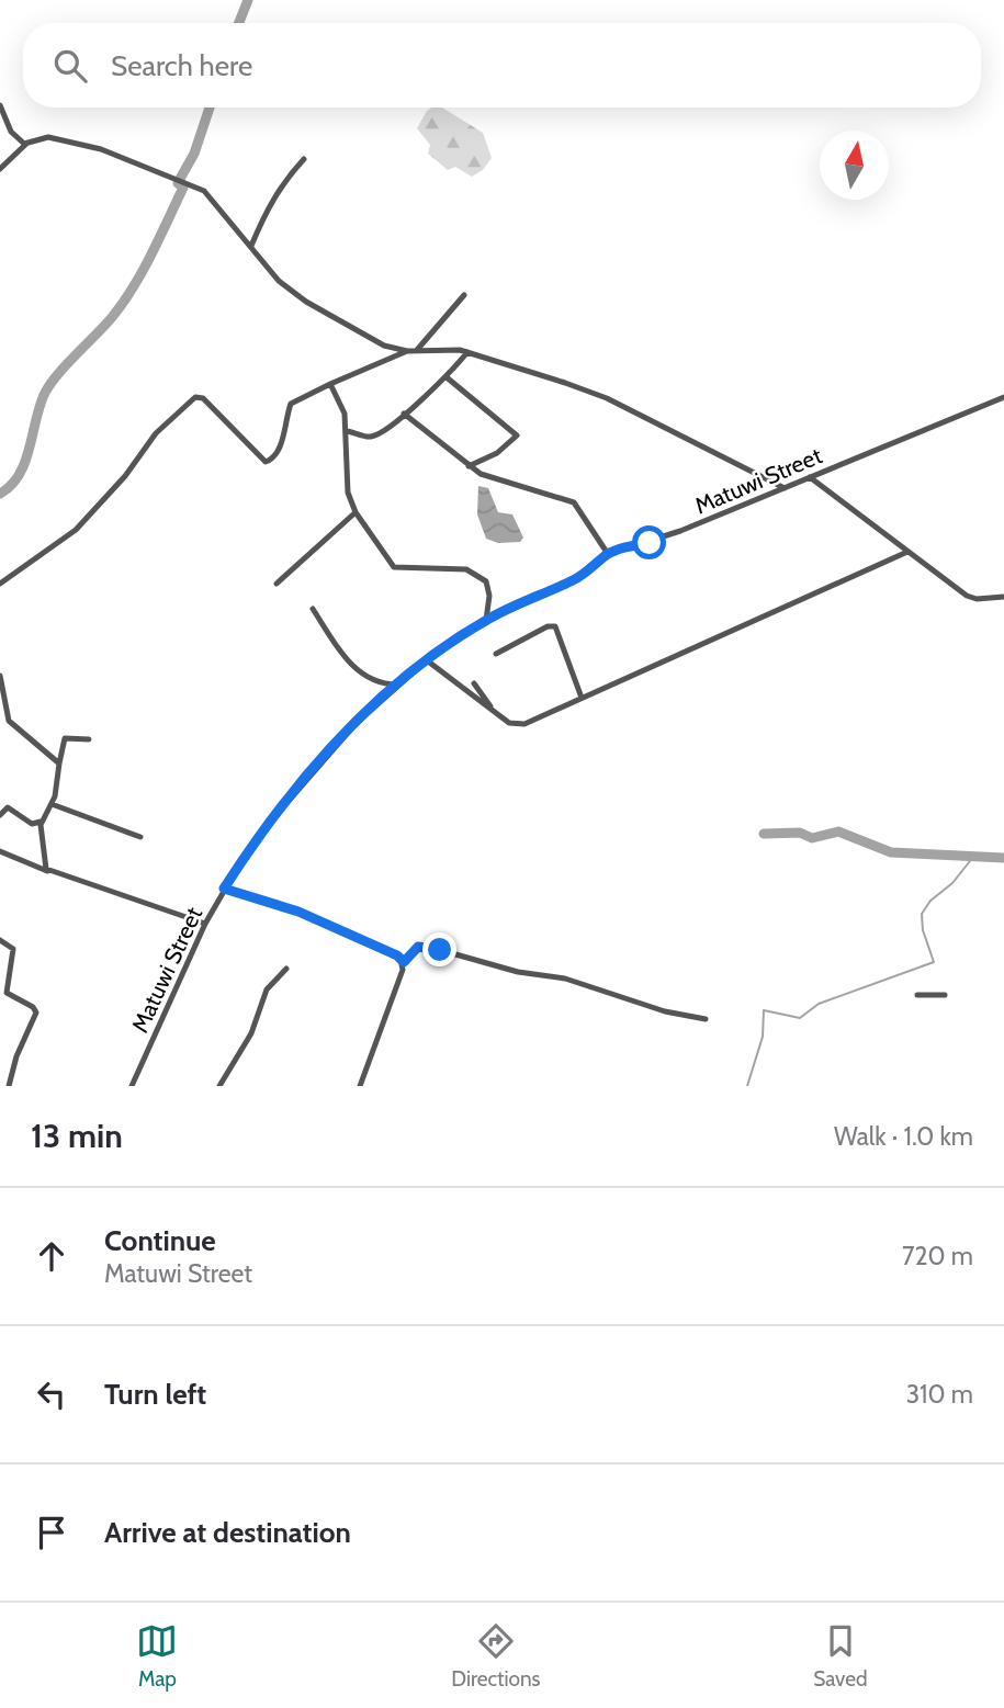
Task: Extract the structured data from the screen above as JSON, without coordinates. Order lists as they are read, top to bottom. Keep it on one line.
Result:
{"streets":{"street":["Matuwi Street"]},"north":"top","page":{"search":"Search here","heading":["13 min","Walk · 1.0 km"],"list":[["Continue","Matuwi Street","720 m"],["Turn left","310 m"],"Arrive at destination"],"nav":["Map","Directions","Saved"]}}
